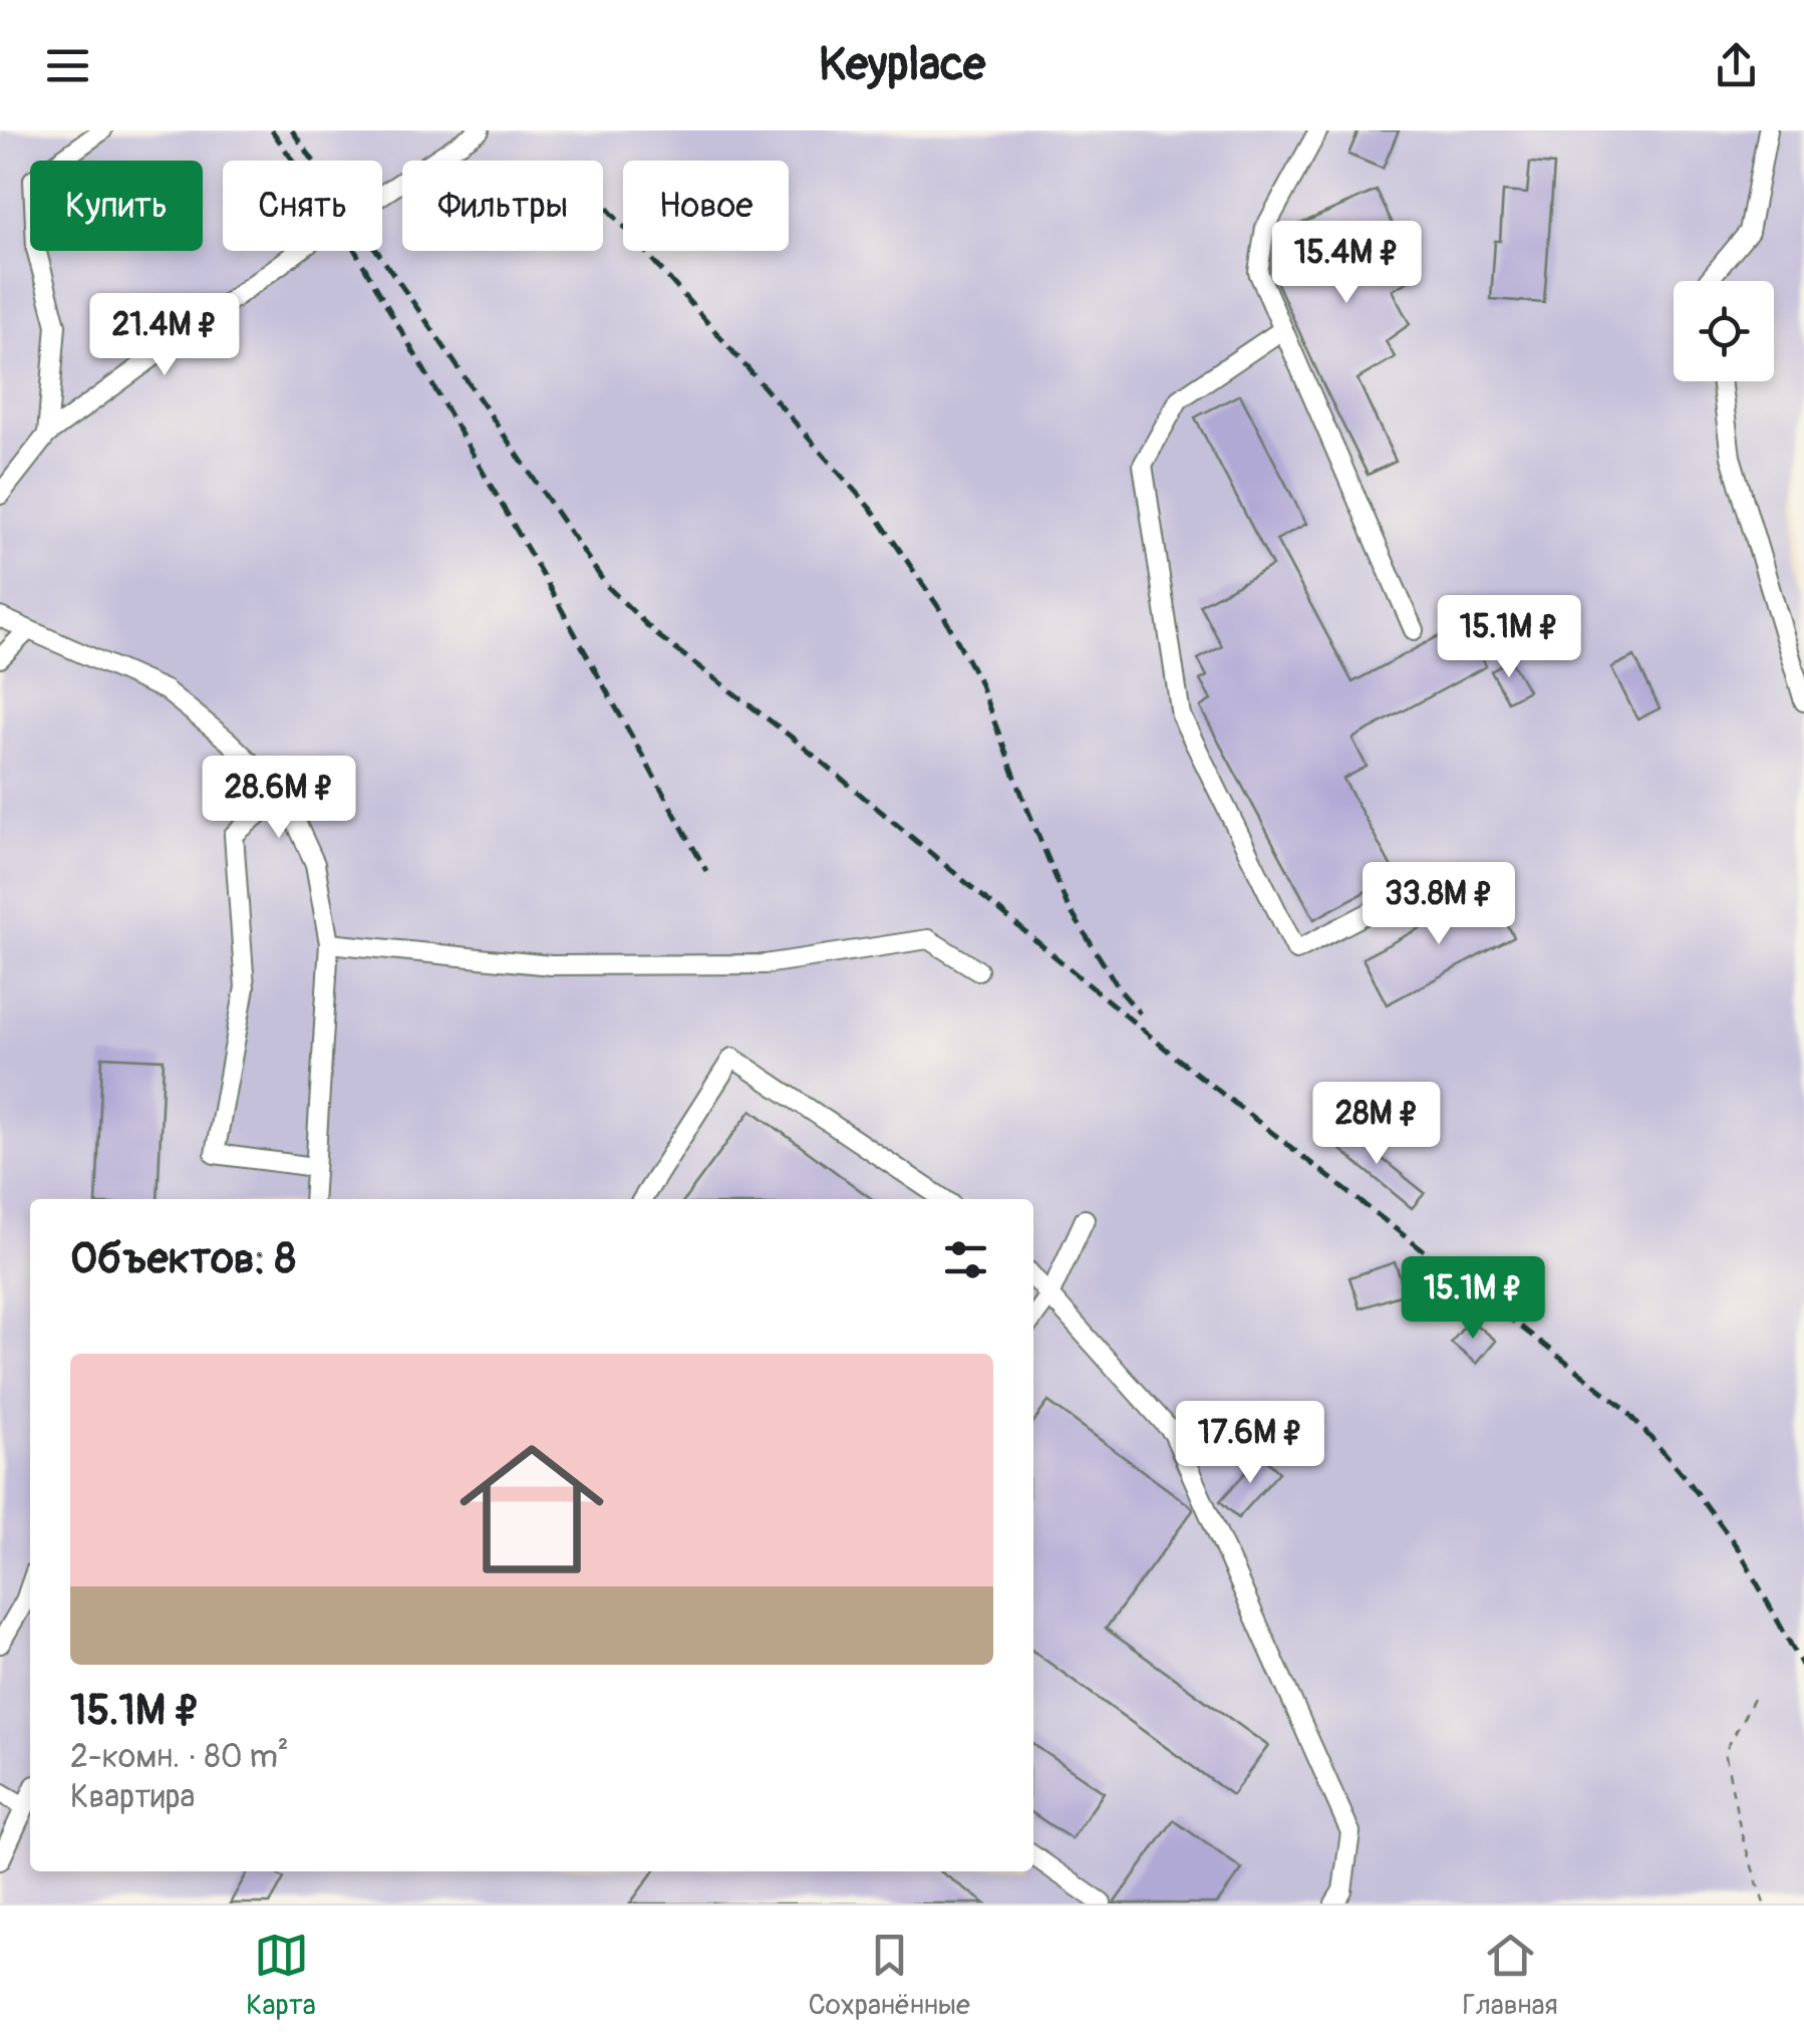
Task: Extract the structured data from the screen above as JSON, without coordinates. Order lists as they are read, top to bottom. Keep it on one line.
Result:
{"page":{"header":"Keyplace","chip":["Купить","Снять","Фильтры","Новое"],"price":["15.4M ₽","21.4M ₽","15.1M ₽","28.6M ₽","33.8M ₽","28M ₽","15.1M ₽","17.6M ₽"],"heading":"Объектов: 8","list":[{"name":"15.1M ₽","note":"2-комн. · 80 m² · Квартира"}],"tabs":["Карта","Сохранённые","Главная"]}}
